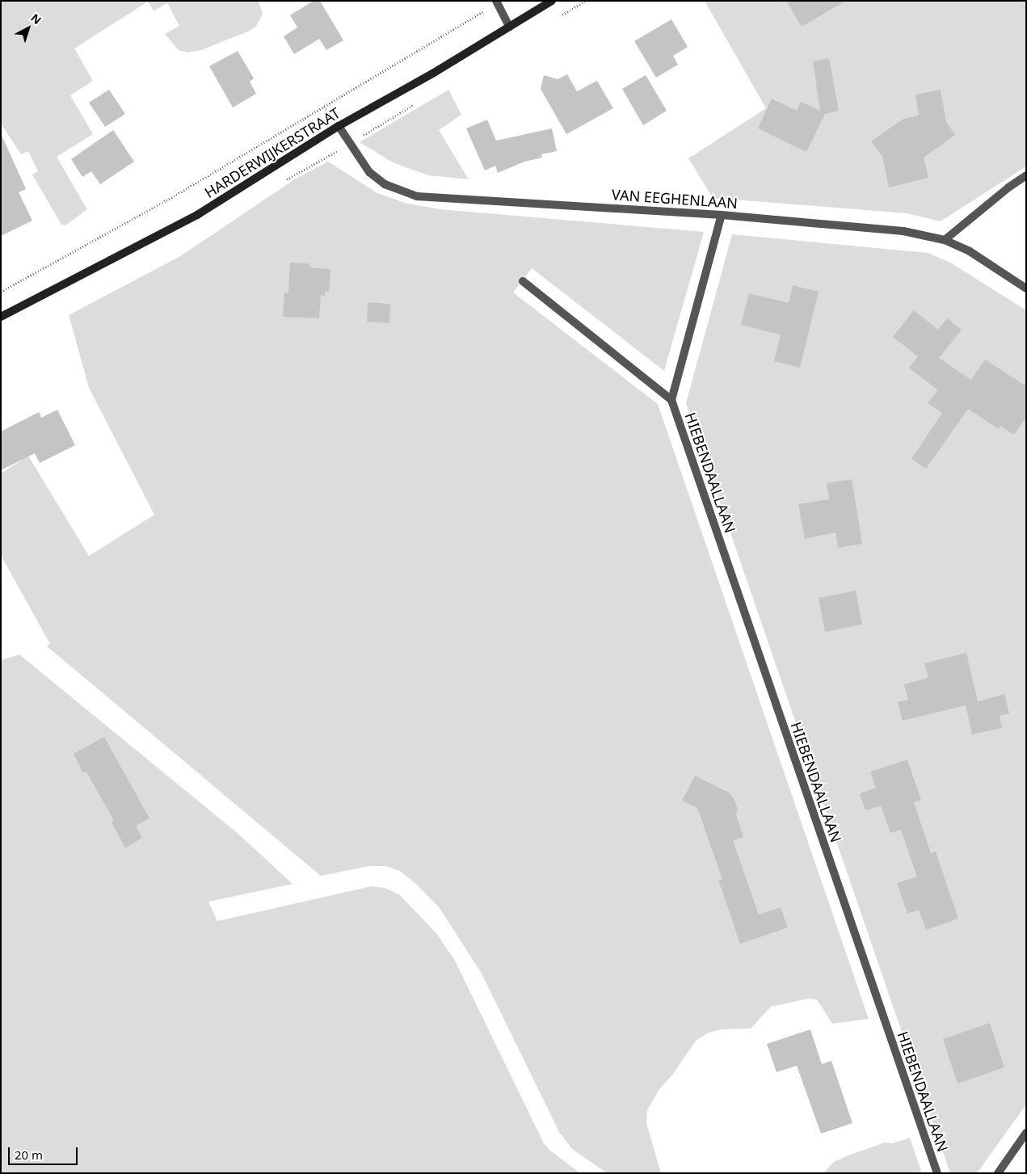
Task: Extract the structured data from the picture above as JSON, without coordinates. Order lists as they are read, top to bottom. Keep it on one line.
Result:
{"streets":{"main road":["HARDERWIJKERSTRAAT"],"street":["VAN EEGHENLAAN","HIEBENDAALLAAN"]},"crossings":[["HARDERWIJKERSTRAAT","VAN EEGHENLAAN"],["VAN EEGHENLAAN","HIEBENDAALLAAN"]],"scale_bar":"20 m","north":"top right"}
